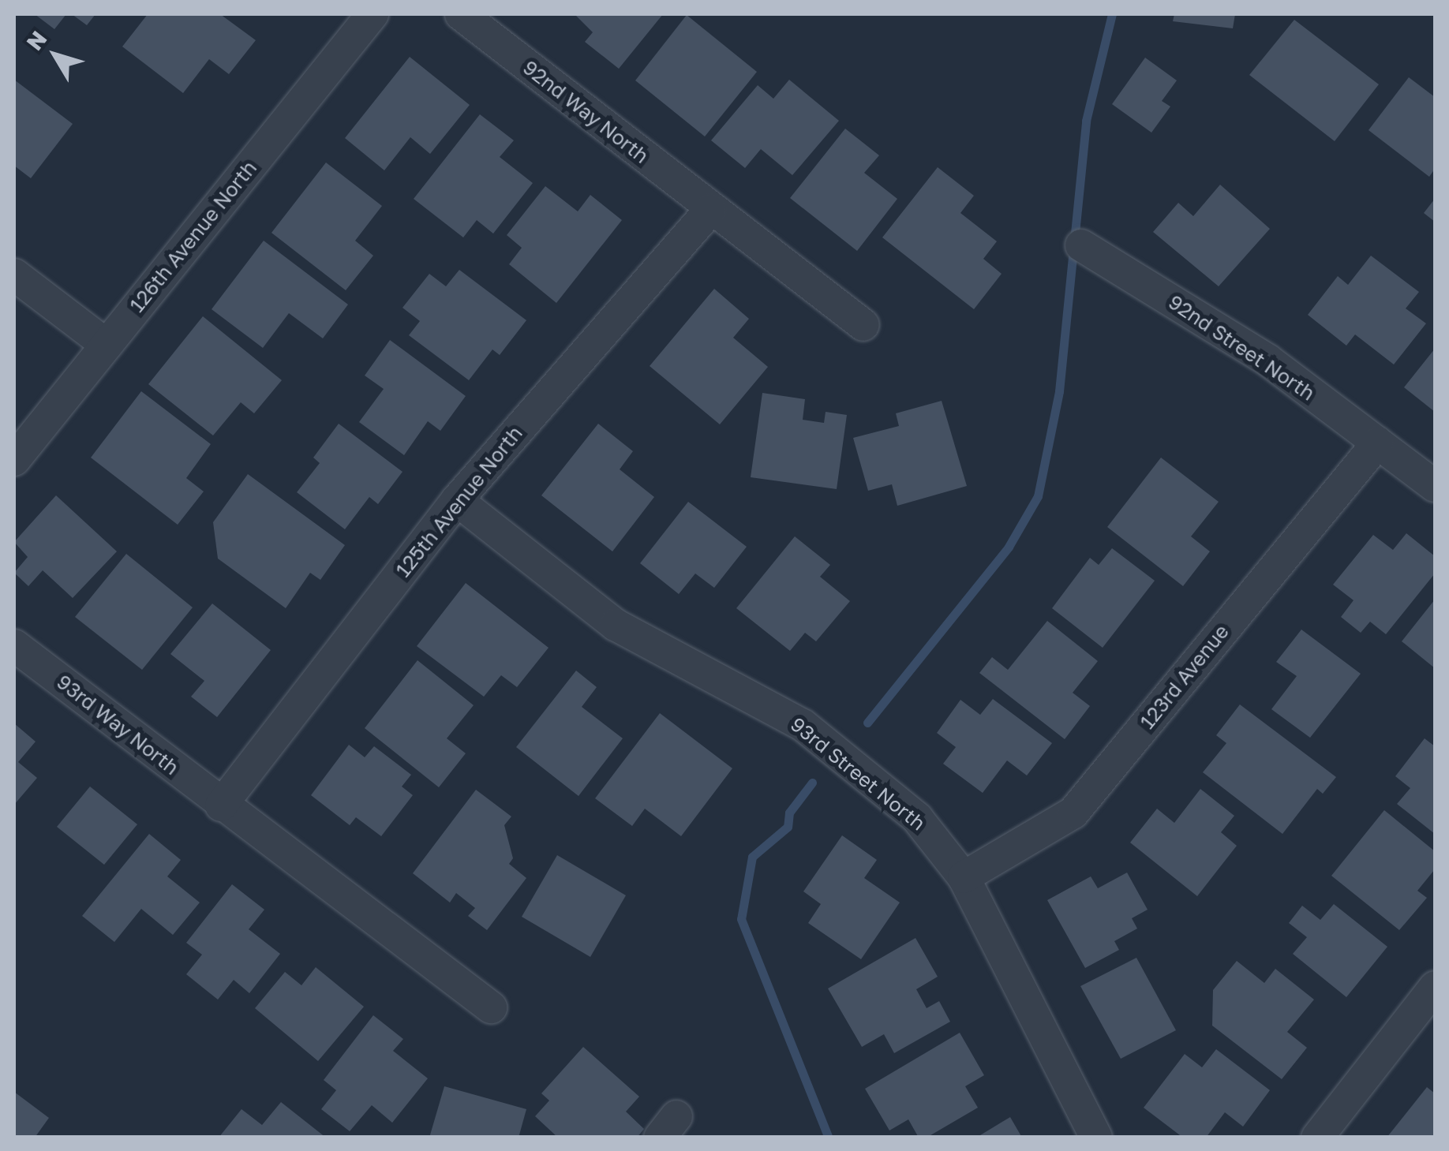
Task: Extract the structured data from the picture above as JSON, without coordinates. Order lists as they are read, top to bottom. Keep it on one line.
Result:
{"streets":{"street":["92nd Way North","126th Avenue North","92nd Street North","125th Avenue North","123rd Avenue","93rd Way North","93rd Street North"]},"crossings":[["92nd Way North","125th Avenue North"],["92nd Street North","123rd Avenue"],["125th Avenue North","93rd Way North"],["125th Avenue North","93rd Street North"],["123rd Avenue","93rd Street North"]],"north":"top left"}
